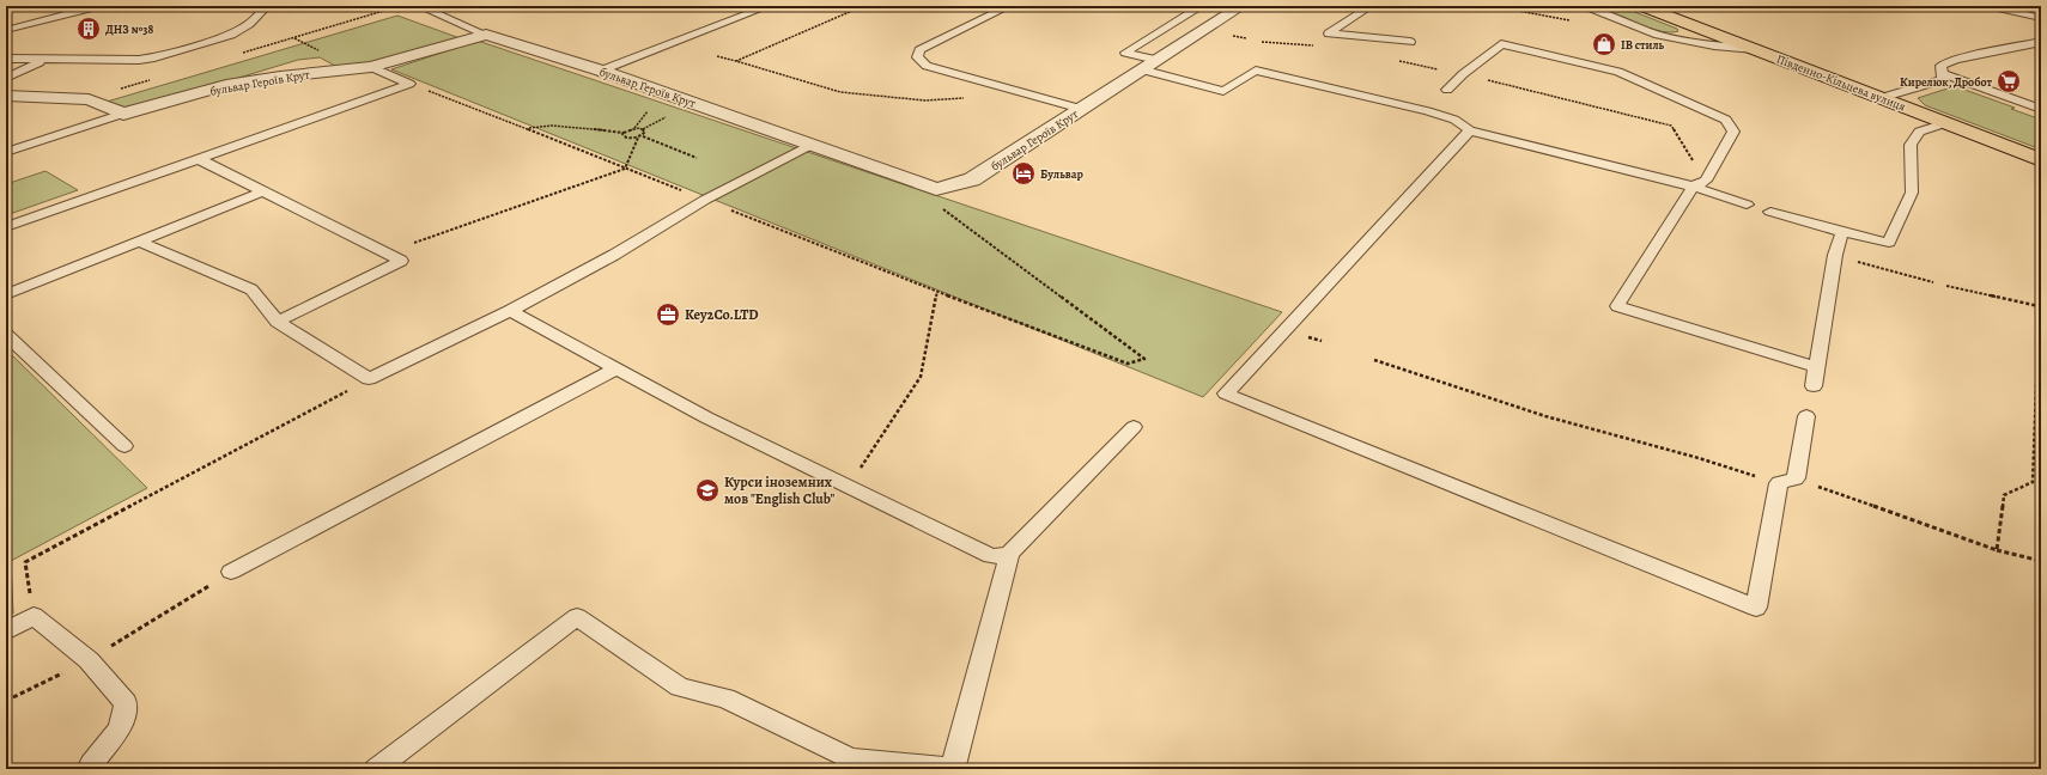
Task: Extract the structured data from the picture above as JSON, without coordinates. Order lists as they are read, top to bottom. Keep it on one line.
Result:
{"streets":{"main road":["Південно-Кільцева вулиця"],"street":["бульвар Героїв Крут"]},"places":{"building":["ДНЗ №38"],"shop":["ІВ стиль"],"supermarket":["Кирелюк, Дробот"],"hotel":["Бульвар"],"office":["Key2Co.LTD"],"school or university":["Курси іноземних мов \"English Club\""]}}
